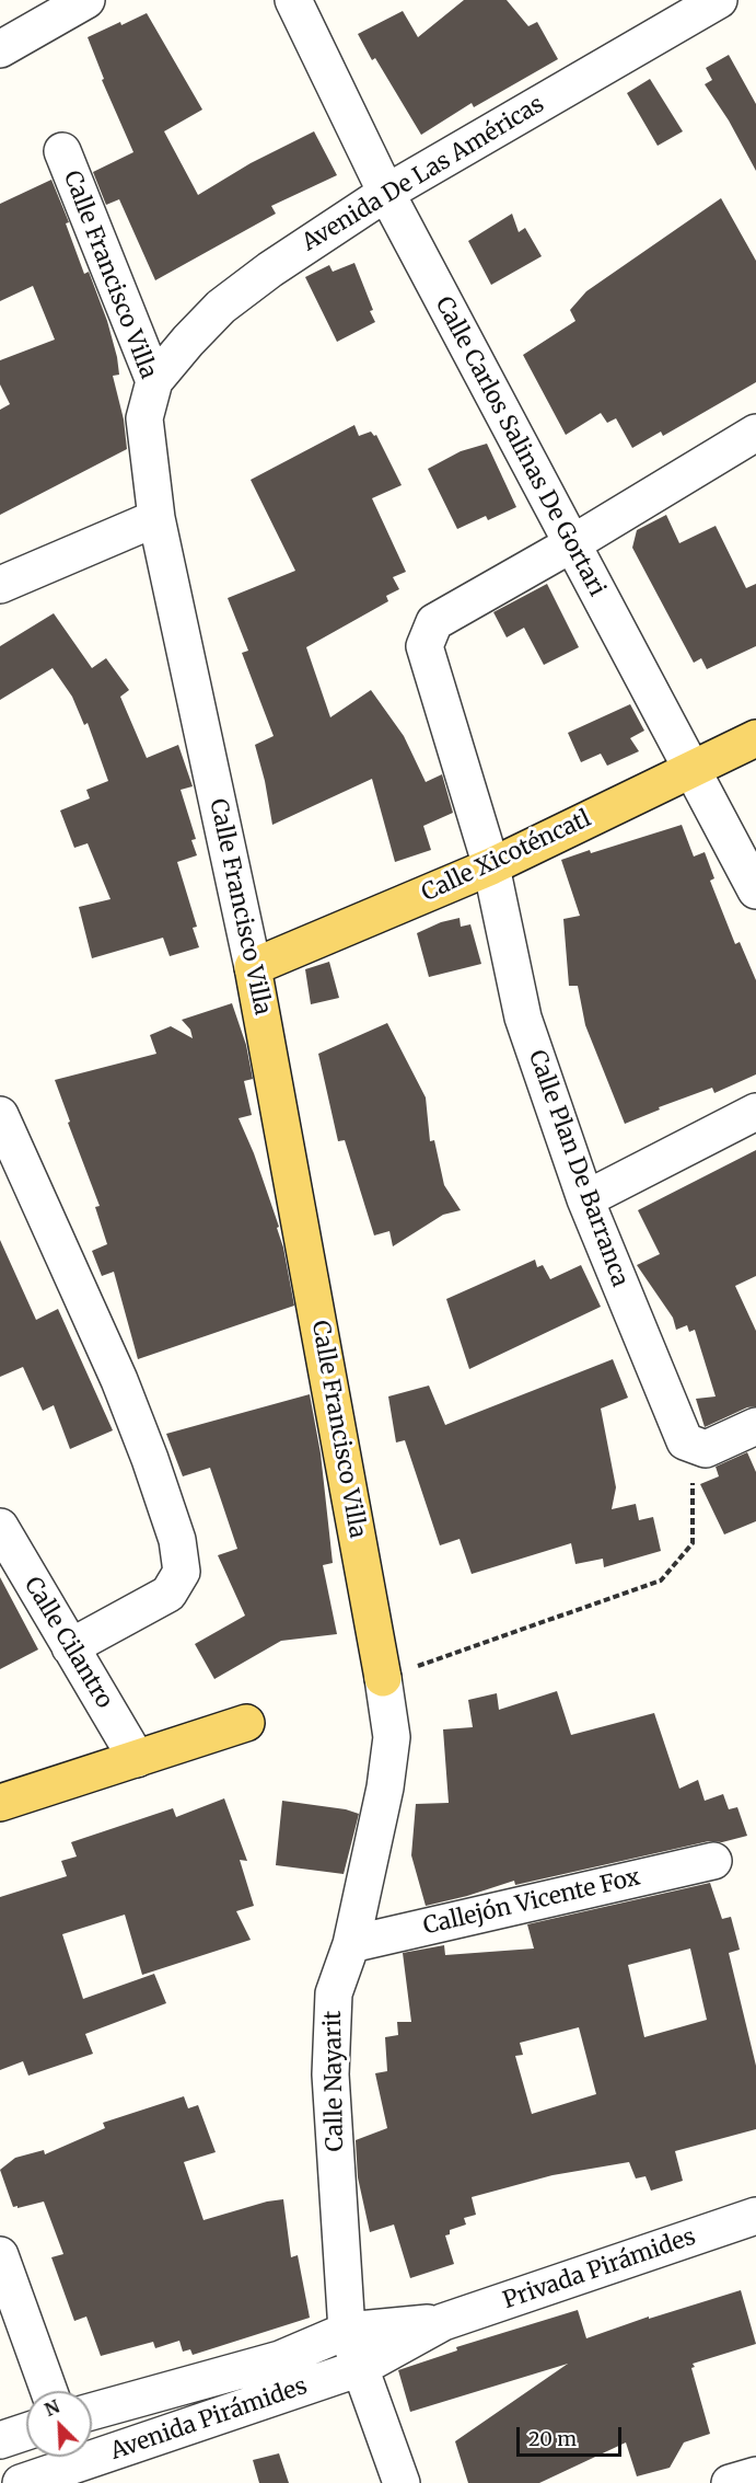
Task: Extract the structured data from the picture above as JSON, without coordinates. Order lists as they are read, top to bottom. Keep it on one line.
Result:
{"streets":{"main road":["Calle Francisco Villa","Calle Xicoténcatl"],"street":["Avenida De Las Américas","Calle Carlos Salinas De Gortari","Calle Plan De Barranca","Calle Cilantro","Callejón Vicente Fox","Calle Nayarit","Privada Pirámides","Avenida Pirámides"]},"crossings":[["Avenida De Las Américas","Calle Francisco Villa"],["Avenida De Las Américas","Calle Carlos Salinas De Gortari"],["Calle Francisco Villa","Calle Xicoténcatl"],["Calle Francisco Villa","Calle Nayarit"],["Calle Carlos Salinas De Gortari","Calle Xicoténcatl"],["Calle Carlos Salinas De Gortari","Calle Plan De Barranca"],["Calle Xicoténcatl","Calle Plan De Barranca"],["Callejón Vicente Fox","Calle Nayarit"],["Calle Nayarit","Privada Pirámides"],["Calle Nayarit","Avenida Pirámides"],["Privada Pirámides","Avenida Pirámides"]],"scale_bar":"20 m","north":"top left"}
